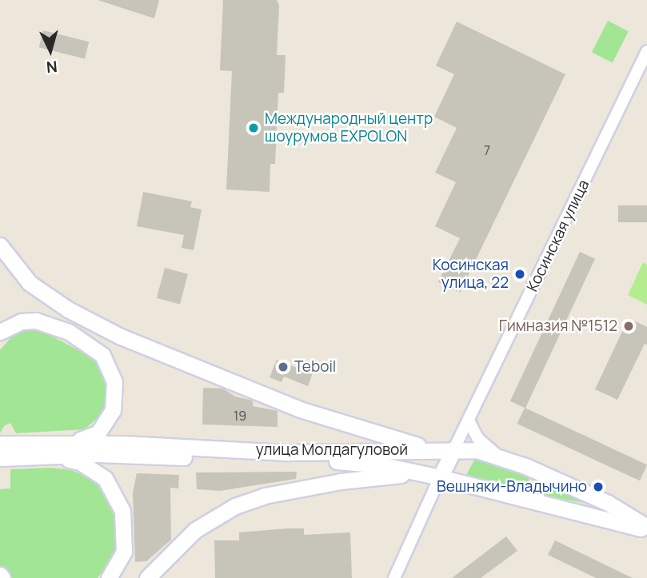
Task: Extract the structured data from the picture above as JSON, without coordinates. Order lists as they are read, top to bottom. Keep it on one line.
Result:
{"streets":{"main road":["Косинская улица","улица Молдагуловой"]},"crossings":[["Косинская улица","улица Молдагуловой"]],"places":["Международный центр шоурумов EXPOLON","Косинская улица, 22","Гимназия №1512","Teboil","Вешняки-Владычино"],"house_numbers":["7","19"],"north":"bottom"}
